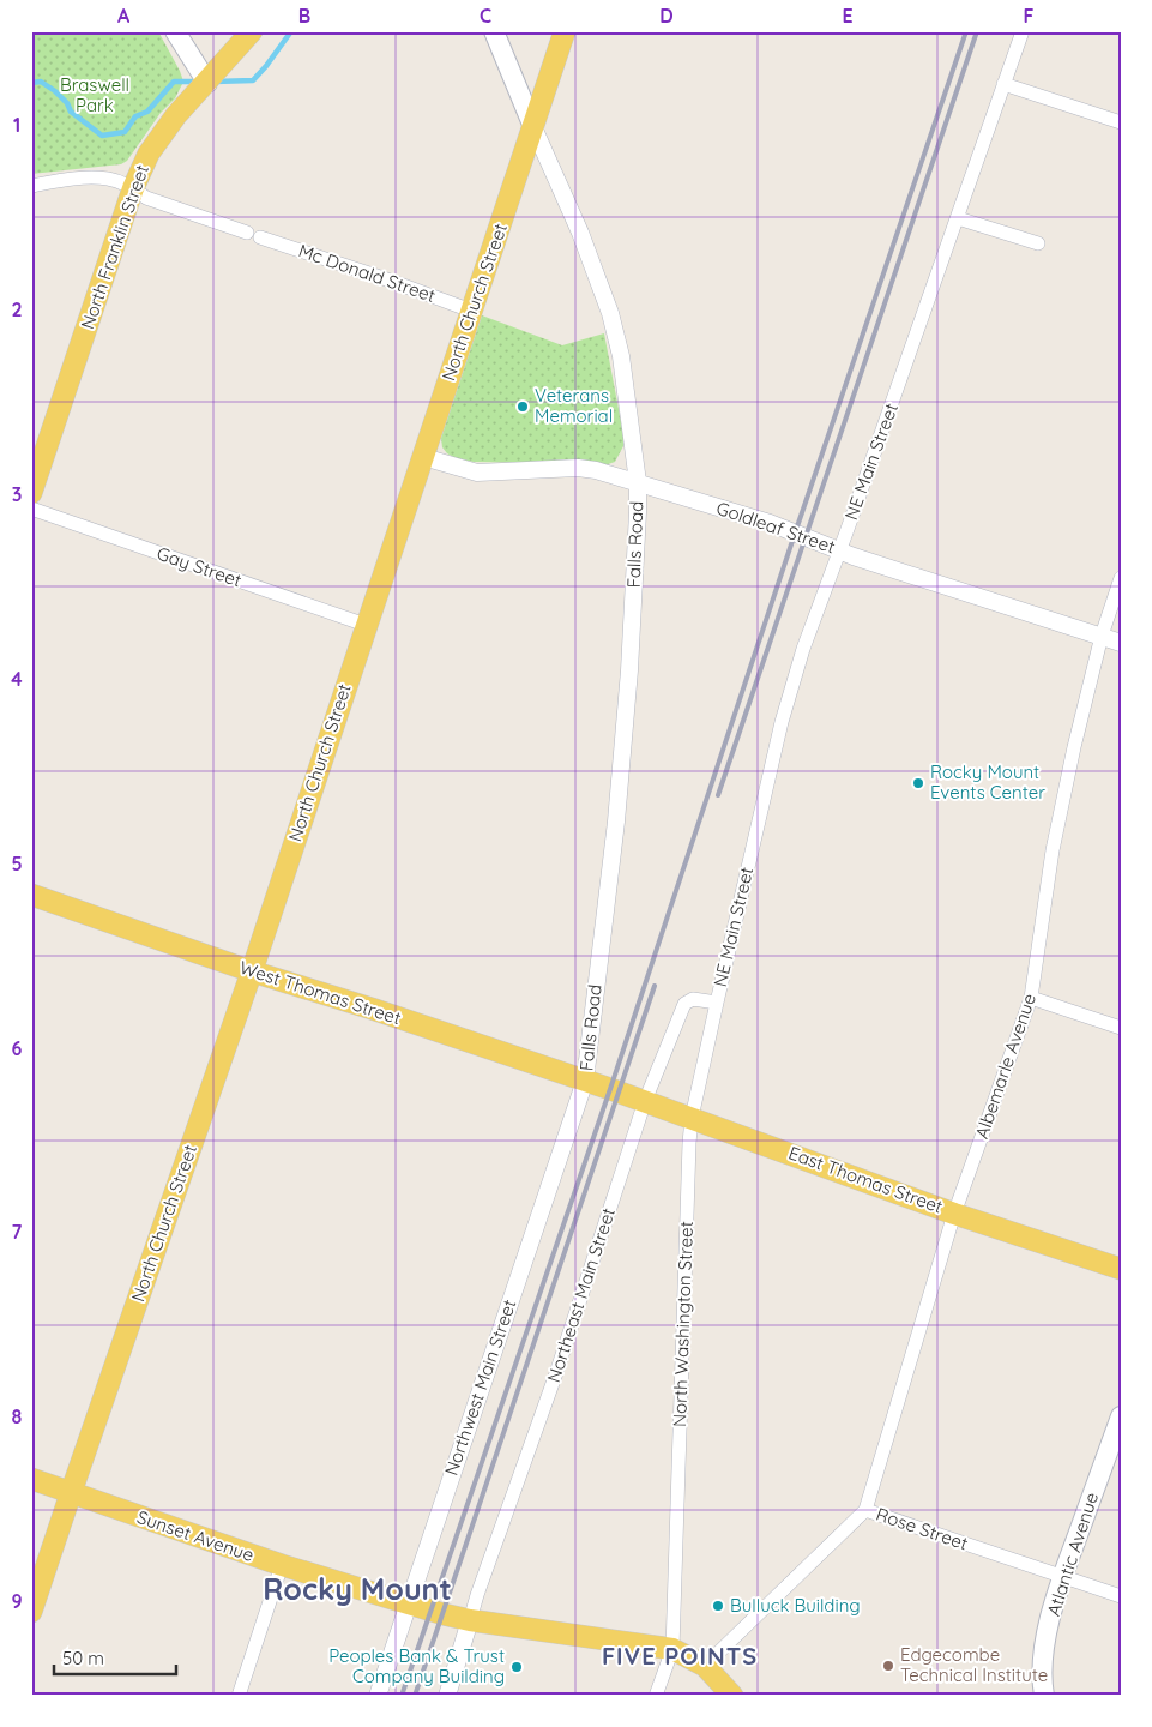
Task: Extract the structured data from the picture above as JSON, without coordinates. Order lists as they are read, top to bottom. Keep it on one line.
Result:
{"streets":{"main road":["North Franklin Street","North Church Street","Falls Road","West Thomas Street","East Thomas Street","Sunset Avenue","Atlantic Avenue"],"street":["Mc Donald Street","NE Main Street","Goldleaf Street","Gay Street","Albemarle Avenue","Northeast Main Street","North Washington Street","Northwest Main Street","Rose Street"]},"crossings":[["North Franklin Street","Mc Donald Street"],["Mc Donald Street","North Church Street"],["North Church Street","Goldleaf Street"],["North Church Street","Falls Road"],["North Church Street","Gay Street"],["North Church Street","West Thomas Street"],["North Church Street","Sunset Avenue"],["NE Main Street","Goldleaf Street"],["NE Main Street","Northeast Main Street"],["NE Main Street","North Washington Street"],["Goldleaf Street","Falls Road"],["Goldleaf Street","Albemarle Avenue"],["Falls Road","West Thomas Street"],["Falls Road","Northwest Main Street"],["West Thomas Street","East Thomas Street"],["West Thomas Street","Northwest Main Street"],["Albemarle Avenue","East Thomas Street"],["Albemarle Avenue","Rose Street"],["East Thomas Street","Northeast Main Street"],["East Thomas Street","North Washington Street"],["Northeast Main Street","North Washington Street"],["Northeast Main Street","Sunset Avenue"],["North Washington Street","Sunset Avenue"],["Northwest Main Street","Sunset Avenue"],["Rose Street","Sunset Avenue"],["Rose Street","Atlantic Avenue"]],"districts":["Rocky Mount","FIVE POINTS"],"parks":["Braswell Park"],"places":["Veterans Memorial","Rocky Mount Events Center","Bulluck Building","Edgecombe Technical Institute","Peoples Bank & Trust Company Building"],"scale_bar":"50 m","grid":{"columns":["A","B","C","D","E","F"],"rows":["1","2","3","4","5","6","7","8","9"]}}
